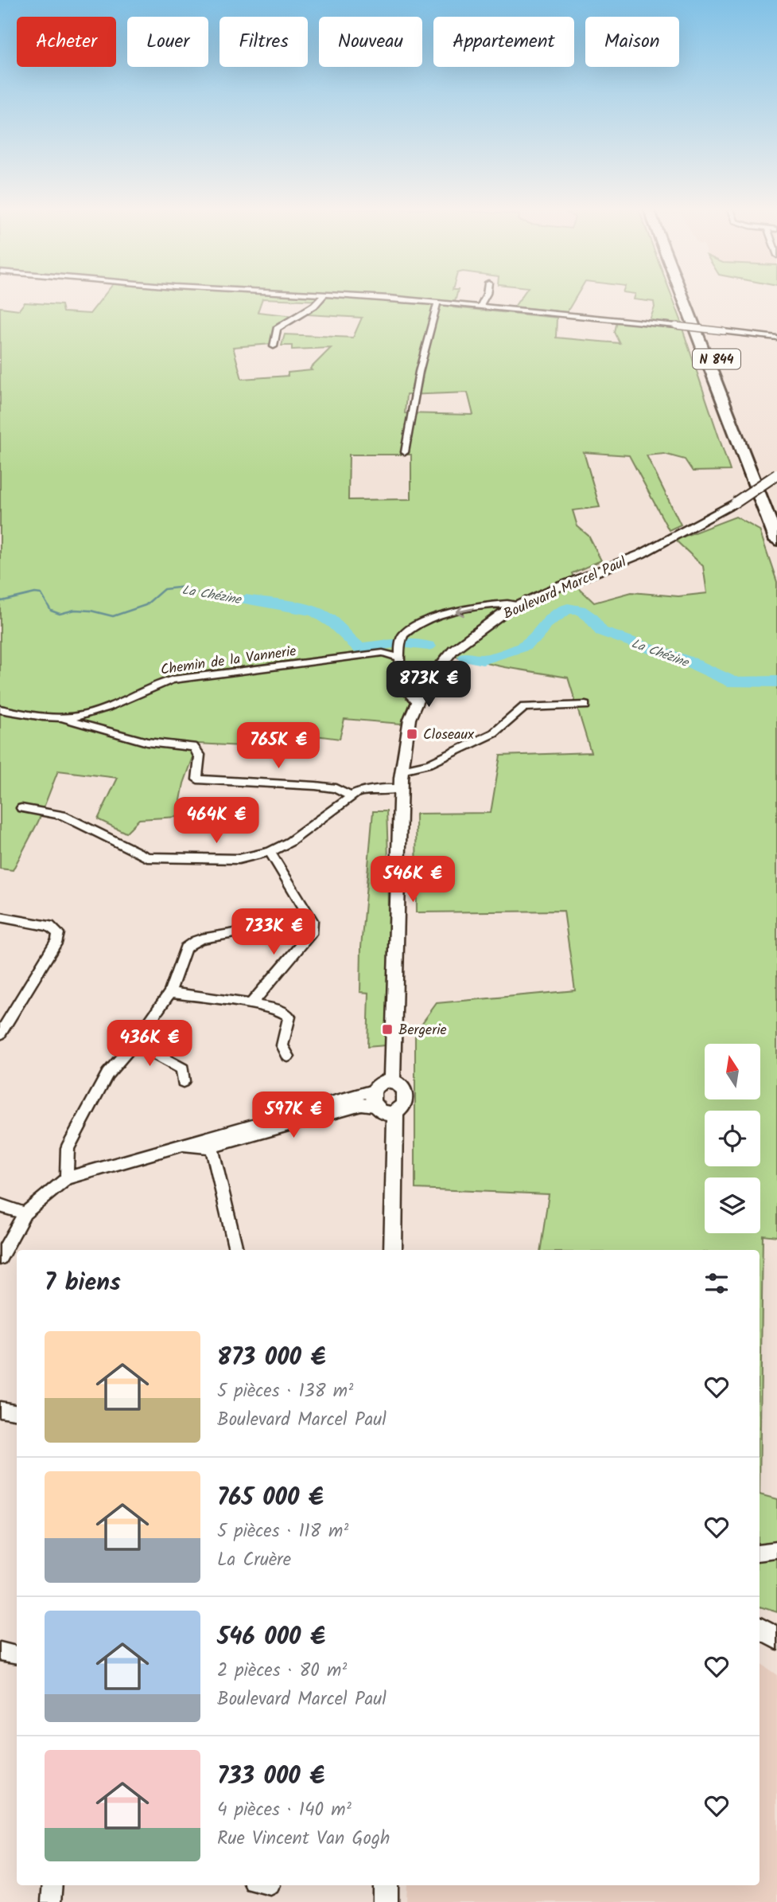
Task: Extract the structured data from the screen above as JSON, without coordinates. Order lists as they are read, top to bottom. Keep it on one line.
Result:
{"streets":{"highway":["N 844"],"street":["Boulevard Marcel Paul","Chemin de la Vannerie"]},"water":["La Chézine"],"places":{"transit":["Closeaux","Bergerie"]},"north":"top","page":{"chip":["Acheter","Louer","Filtres","Nouveau","Appartement","Maison"],"price":["873K €","765K €","464K €","546K €","733K €","436K €","597K €"],"heading":"7 biens","list":[{"name":"873 000 €","note":"5 pièces · 138 m² · Boulevard Marcel Paul"},{"name":"765 000 €","note":"5 pièces · 118 m² · La Cruère"},{"name":"546 000 €","note":"2 pièces · 80 m² · Boulevard Marcel Paul"},{"name":"733 000 €","note":"4 pièces · 140 m² · Rue Vincent Van Gogh"}]}}
